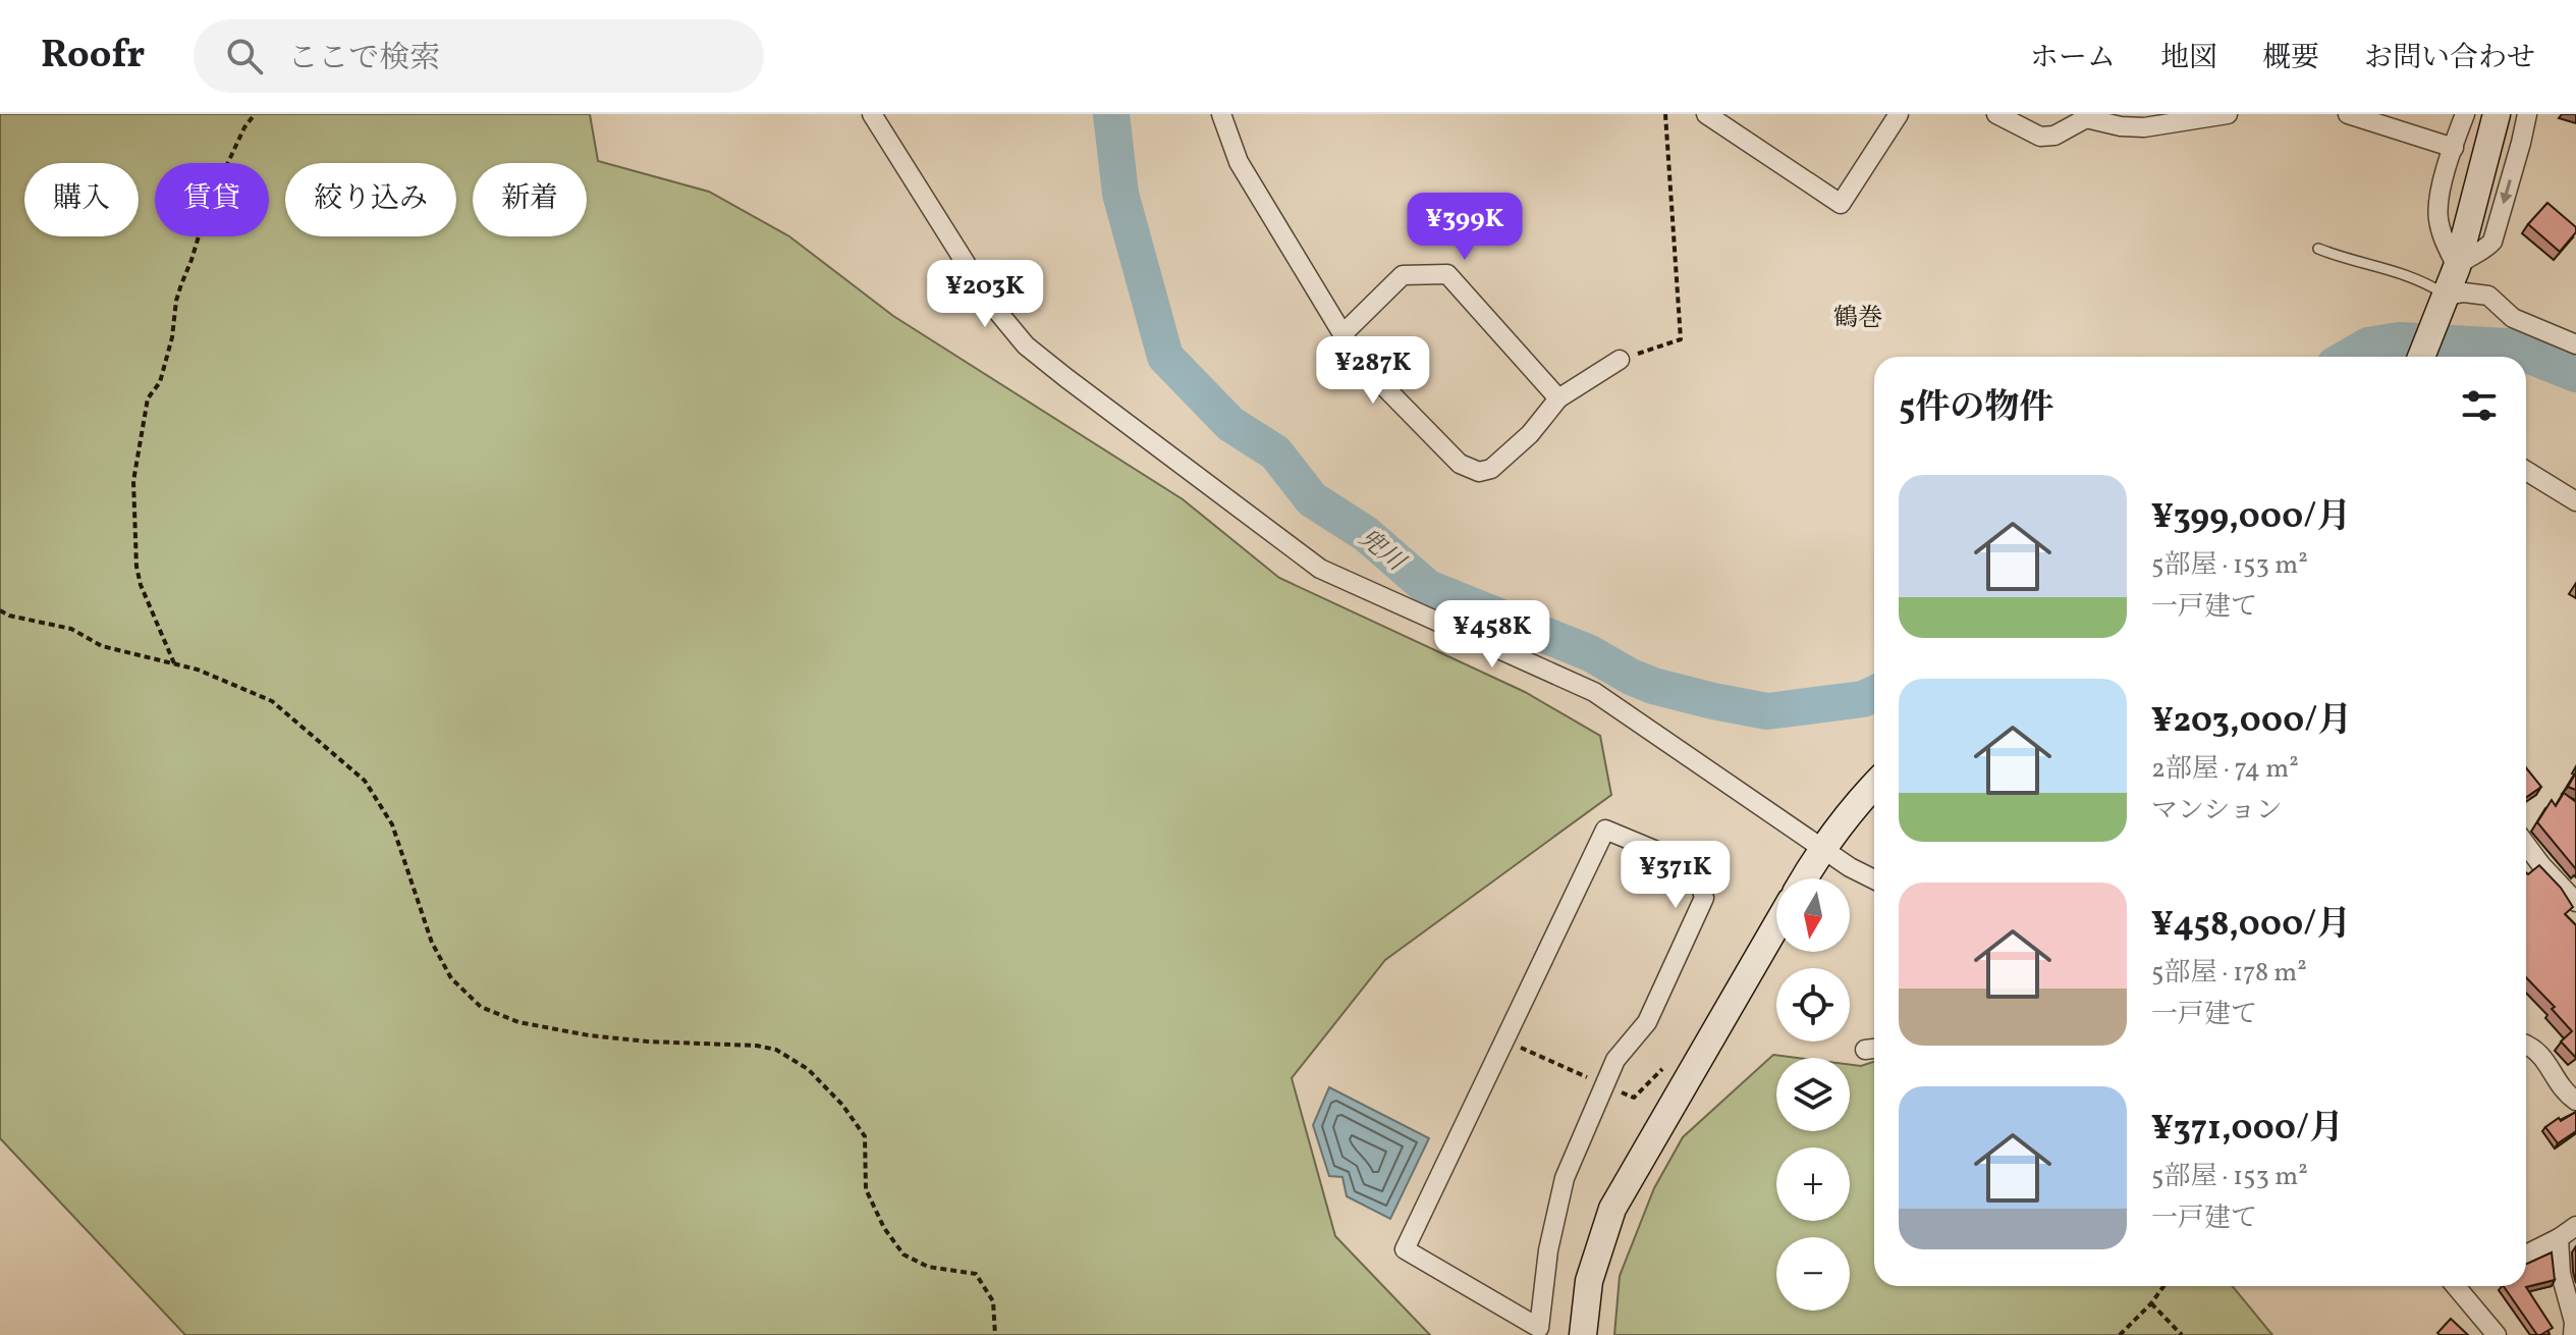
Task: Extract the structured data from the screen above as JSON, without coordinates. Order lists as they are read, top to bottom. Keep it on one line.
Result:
{"districts":["鶴巻"],"water":["兜川"],"north":"bottom","page":{"header":"Roofr","search":"ここで検索","nav":["ホーム","地図","概要","お問い合わせ"],"chip":["購入","賃貸","絞り込み","新着"],"price":["¥399K","¥203K","¥287K","¥458K","¥371K"],"heading":"5件の物件","list":[{"name":"¥399,000/月","note":"5部屋 · 153 m² · 一戸建て"},{"name":"¥203,000/月","note":"2部屋 · 74 m² · マンション"},{"name":"¥458,000/月","note":"5部屋 · 178 m² · 一戸建て"},{"name":"¥371,000/月","note":"5部屋 · 153 m² · 一戸建て"}],"map_buttons":["+","−"]}}
